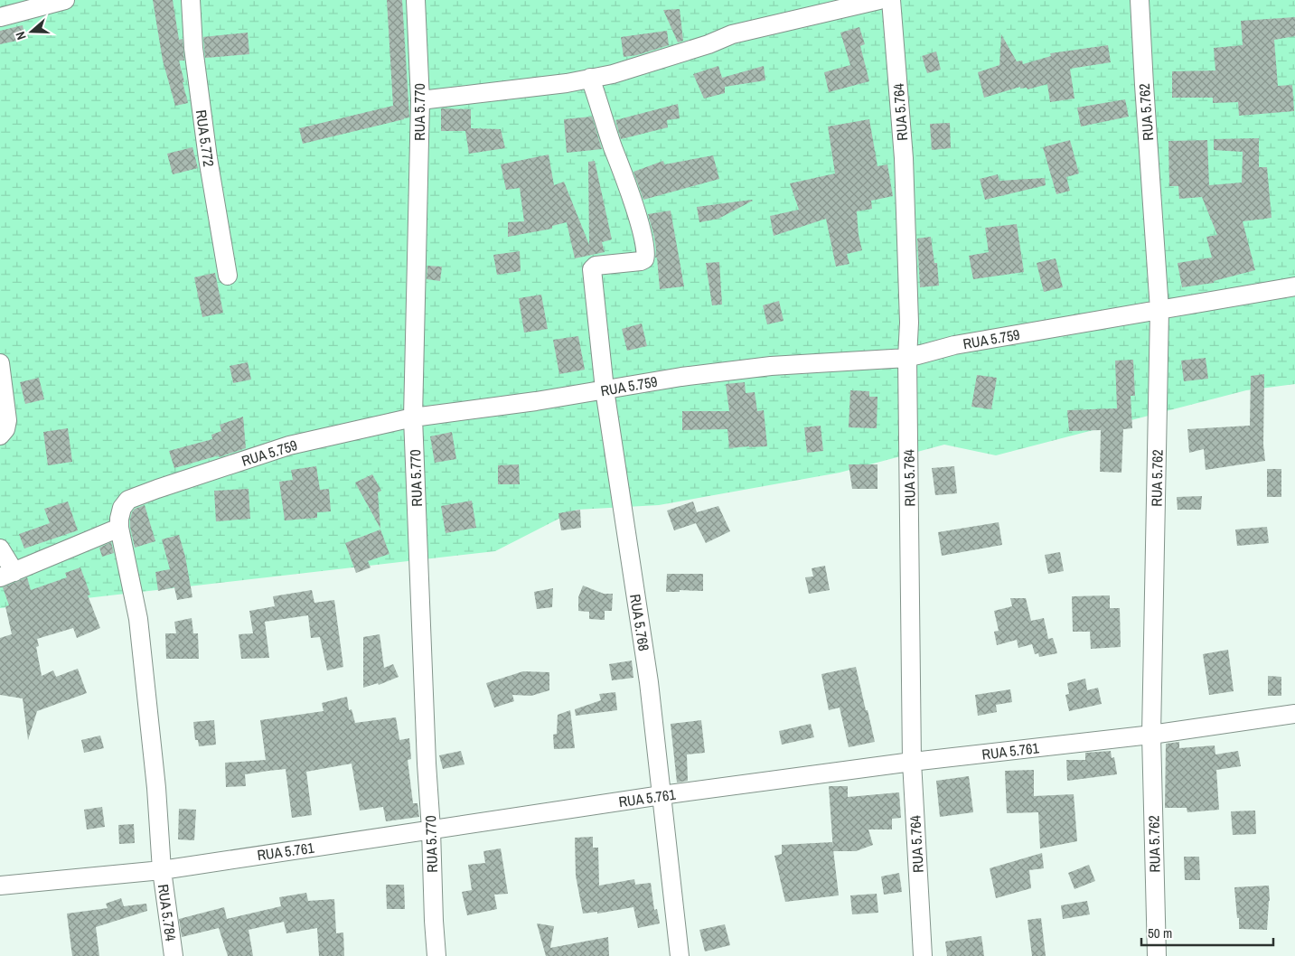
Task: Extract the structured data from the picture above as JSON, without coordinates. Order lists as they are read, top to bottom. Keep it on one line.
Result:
{"streets":{"street":["RUA 5.770","RUA 5.764","RUA 5.762","RUA 5.772","RUA 5.759","RUA 5.768","RUA 5.761","RUA 5.784"]},"crossings":[["RUA 5.770","RUA 5.759"],["RUA 5.770","RUA 5.761"],["RUA 5.764","RUA 5.759"],["RUA 5.764","RUA 5.761"],["RUA 5.762","RUA 5.759"],["RUA 5.762","RUA 5.761"],["RUA 5.759","RUA 5.768"],["RUA 5.759","RUA 5.784"],["RUA 5.768","RUA 5.761"],["RUA 5.761","RUA 5.784"]],"scale_bar":"50 m","north":"left"}
